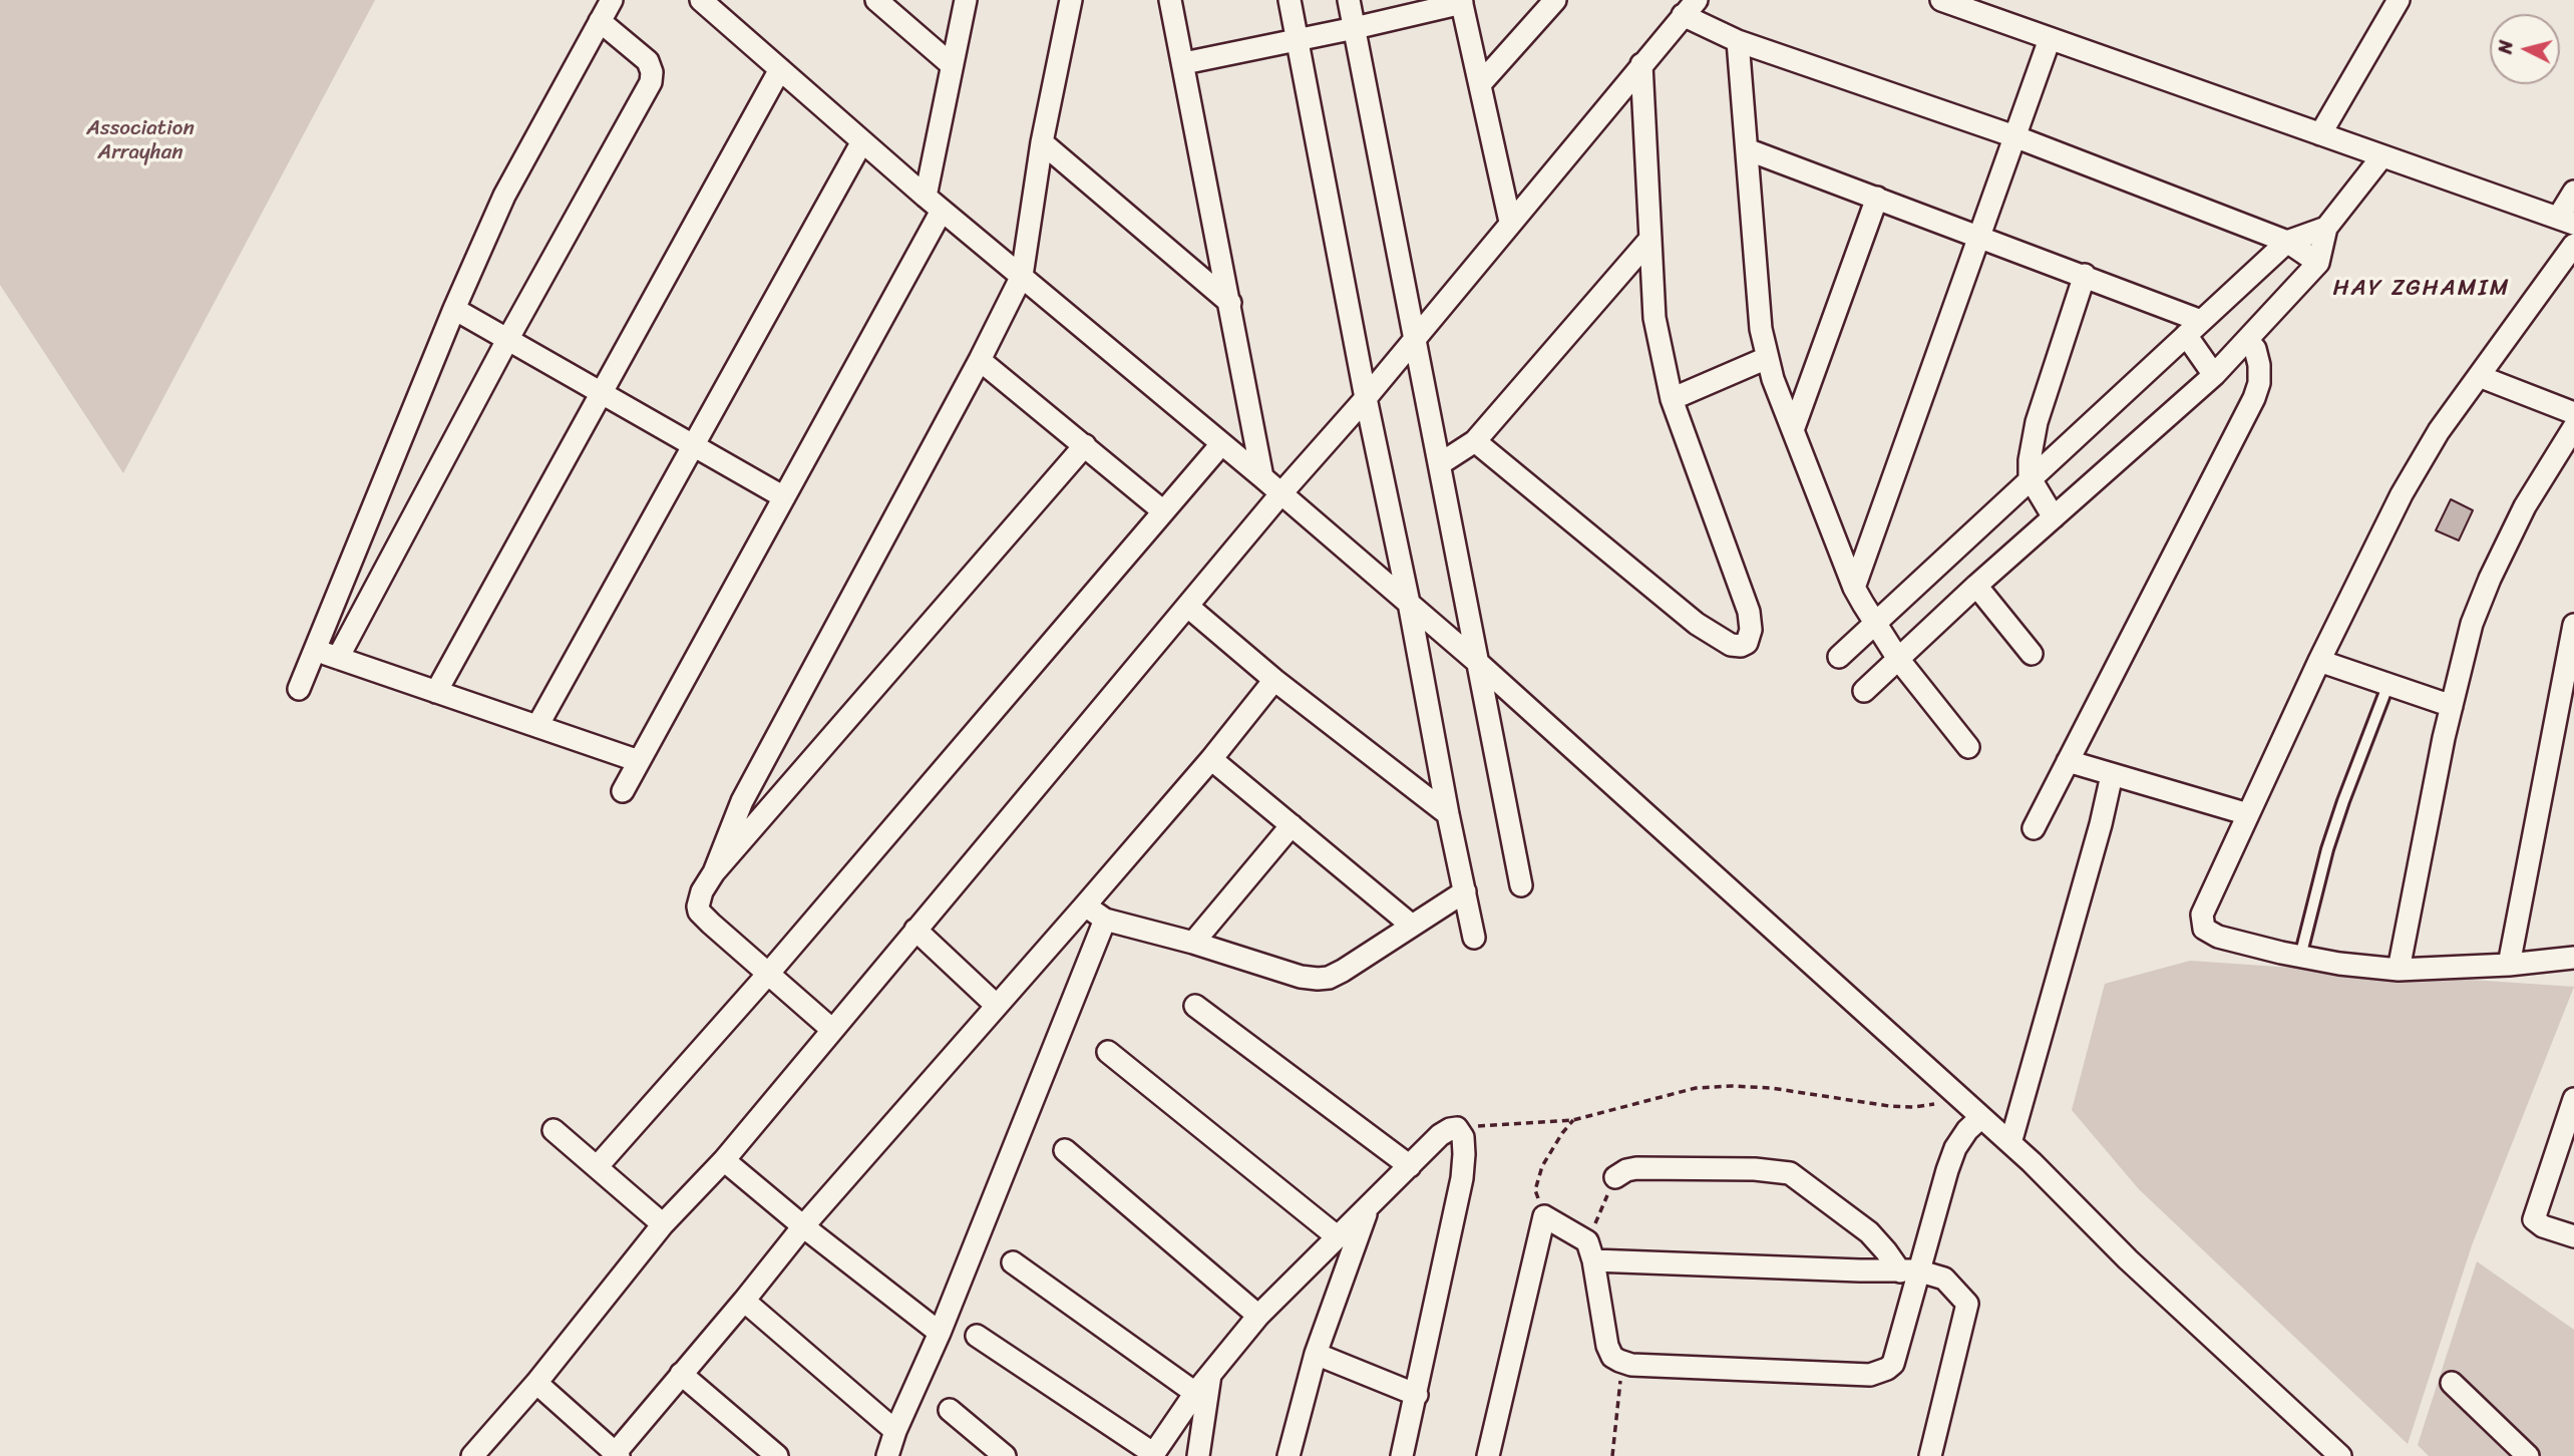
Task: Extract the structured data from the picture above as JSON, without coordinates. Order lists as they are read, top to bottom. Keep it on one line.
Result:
{"districts":["HAY ZGHAMIM"],"parks":["Association Arrayhan"],"north":"left"}
